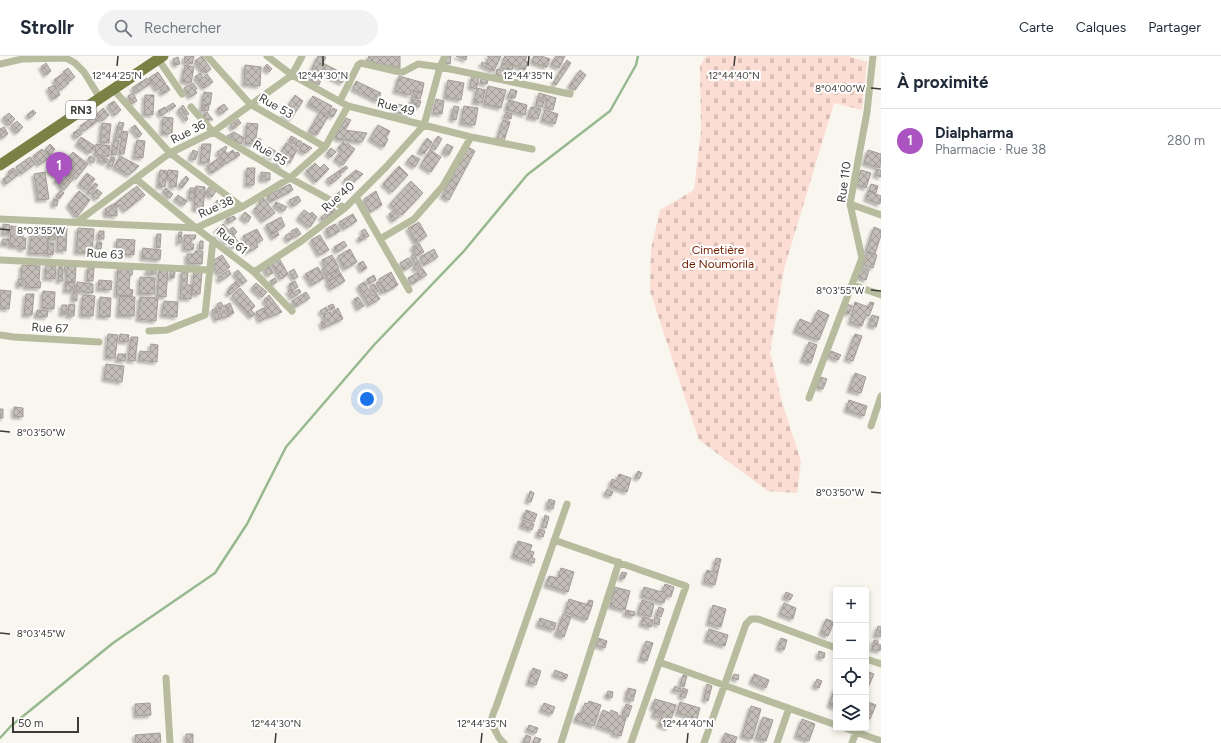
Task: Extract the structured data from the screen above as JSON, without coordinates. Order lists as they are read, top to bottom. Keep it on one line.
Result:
{"streets":{"highway":["RN3"],"street":["Rue 53","Rue 49","Rue 36","Rue 55","Rue 110","Rue 40","Rue 38","Rue 61","Rue 63","Rue 67"]},"crossings":[["Rue 53","Rue 36"],["Rue 53","Rue 38"],["Rue 49","Rue 36"],["Rue 49","Rue 40"],["Rue 49","Rue 38"],["Rue 36","Rue 55"],["Rue 36","Rue 38"],["Rue 36","Rue 61"],["Rue 55","Rue 40"],["Rue 55","Rue 38"],["Rue 40","Rue 61"],["Rue 38","Rue 61"]],"parks":["Cimetière de Noumorila"],"scale_bar":"50 m","page":{"header":"Strollr","search":"Rechercher","nav":["Carte","Calques","Partager"],"heading":"À proximité","list":[{"mark":"1","name":"Dialpharma","note":"Pharmacie · Rue 38","value":"280 m"}],"pins":"1","map_buttons":["+","−"],"scale":"50 m"},"coordinates":["12°44'25\"N","12°44'30\"N","12°44'35\"N","12°44'40\"N","8°04'00\"W","8°03'55\"W","8°03'50\"W","8°03'45\"W"]}
